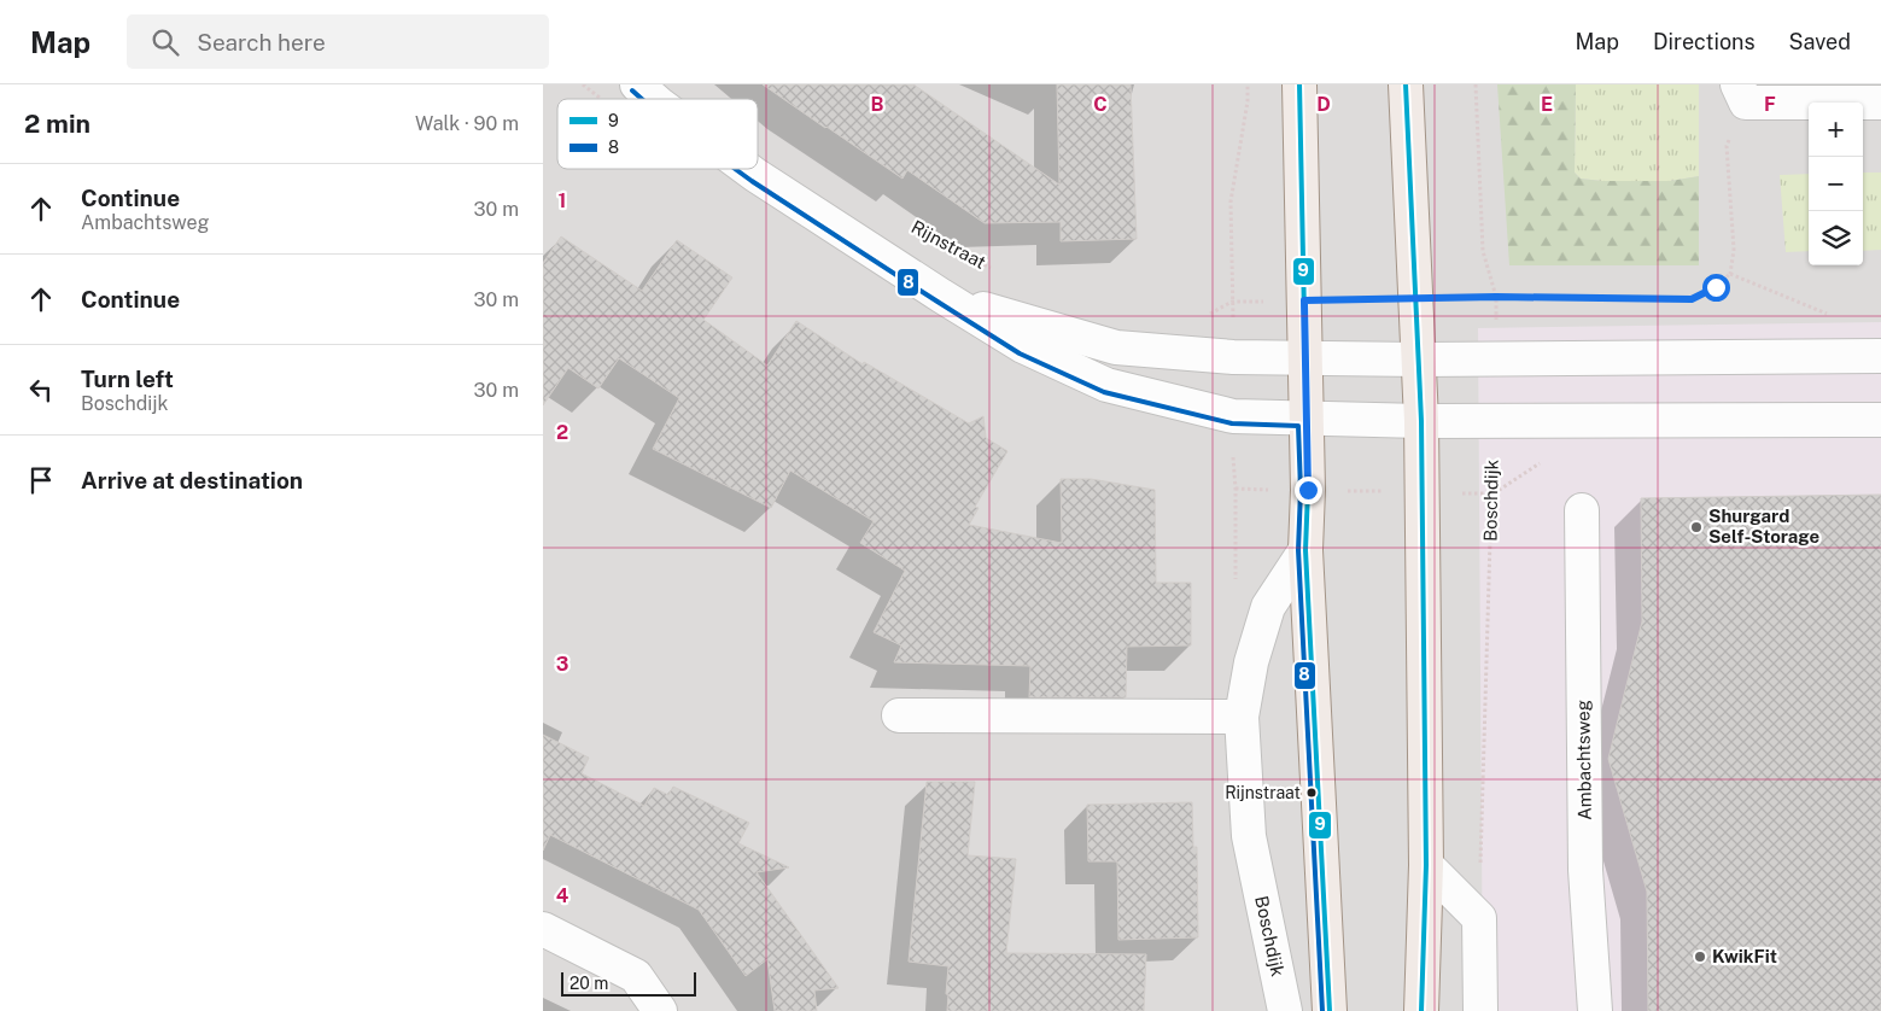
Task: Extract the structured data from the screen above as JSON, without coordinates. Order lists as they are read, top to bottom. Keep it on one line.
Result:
{"streets":{"street":["Boschdijk","Ambachtsweg"],"path":["Rijnstraat"]},"places":["Shurgard Self-Storage","Rijnstraat","KwikFit"],"lines":["transit line 9","transit line 8"],"legend":["9","8"],"scale_bar":"20 m","page":{"header":"Map","search":"Search here","nav":["Map","Directions","Saved"],"heading":["2 min","Walk · 90 m"],"map_buttons":["+","−"],"list":[["Continue","Ambachtsweg","30 m"],["Continue","30 m"],["Turn left","Boschdijk","30 m"],"Arrive at destination"],"scale":"20 m"},"grid":{"columns":["B","C","D","E","F"],"rows":["1","2","3","4"]}}
